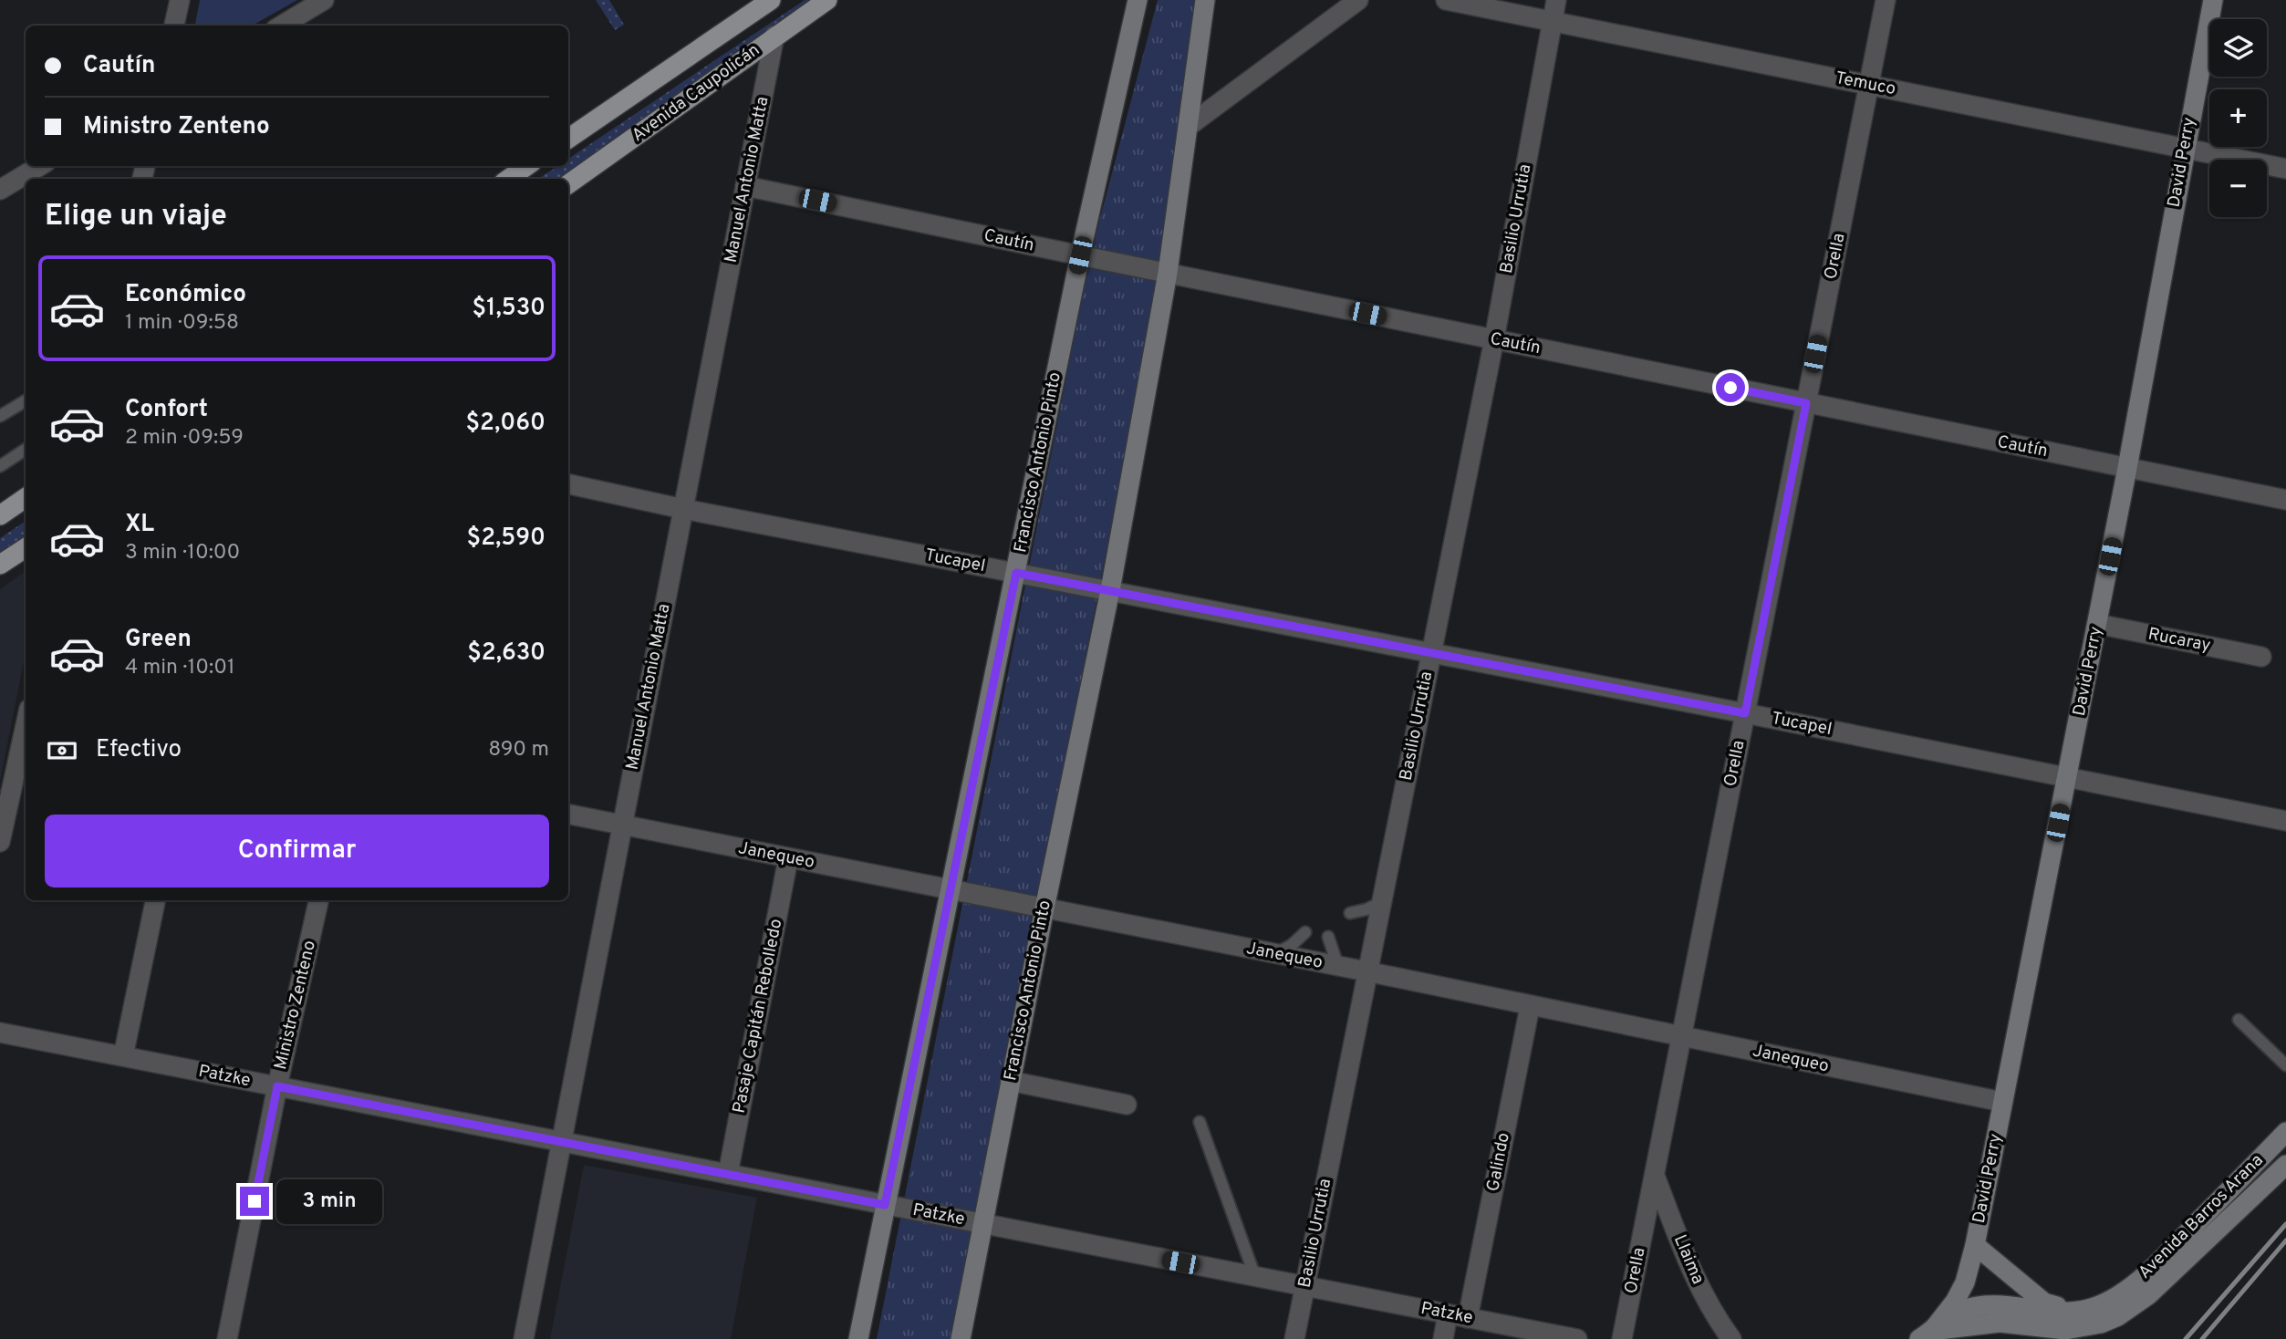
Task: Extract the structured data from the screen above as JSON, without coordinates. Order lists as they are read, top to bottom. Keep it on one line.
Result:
{"streets":{"main road":["Avenida Caupolicán","David Perry","Francisco Antonio Pinto","Avenida Barros Arana"],"street":["Temuco","Manuel Antonio Matta","Basilio Urrutia","Cautín","Orella","Tucapel","Rucaray","Janequeo","Ministro Zenteno","Pasaje Capitán Rebolledo","Patzke","Galindo","Llaima"]},"crossings":[["Temuco","David Perry"],["Temuco","Basilio Urrutia"],["Temuco","Orella"],["Avenida Caupolicán","Manuel Antonio Matta"],["David Perry","Cautín"],["David Perry","Tucapel"],["David Perry","Rucaray"],["David Perry","Janequeo"],["David Perry","Avenida Barros Arana"],["Manuel Antonio Matta","Cautín"],["Manuel Antonio Matta","Tucapel"],["Manuel Antonio Matta","Janequeo"],["Manuel Antonio Matta","Patzke"],["Basilio Urrutia","Cautín"],["Basilio Urrutia","Tucapel"],["Basilio Urrutia","Janequeo"],["Basilio Urrutia","Patzke"],["Cautín","Orella"],["Cautín","Francisco Antonio Pinto"],["Orella","Tucapel"],["Orella","Janequeo"],["Orella","Llaima"],["Francisco Antonio Pinto","Tucapel"],["Francisco Antonio Pinto","Janequeo"],["Francisco Antonio Pinto","Patzke"],["Janequeo","Pasaje Capitán Rebolledo"],["Janequeo","Galindo"],["Ministro Zenteno","Patzke"],["Pasaje Capitán Rebolledo","Patzke"],["Patzke","Galindo"]],"page":{"map_buttons":["+","−"],"banner":["Cautín","Ministro Zenteno"],"heading":"Elige un viaje","list":[{"name":"Económico","note":"1 min · 09:58","value":"$1,530"},{"name":"Confort","note":"2 min · 09:59","value":"$2,060"},{"name":"XL","note":"3 min · 10:00","value":"$2,590"},{"name":"Green","note":"4 min · 10:01","value":"$2,630"}],"pay":["Efectivo","890 m"],"buttons":"Confirmar","bubble":"3 min"}}
